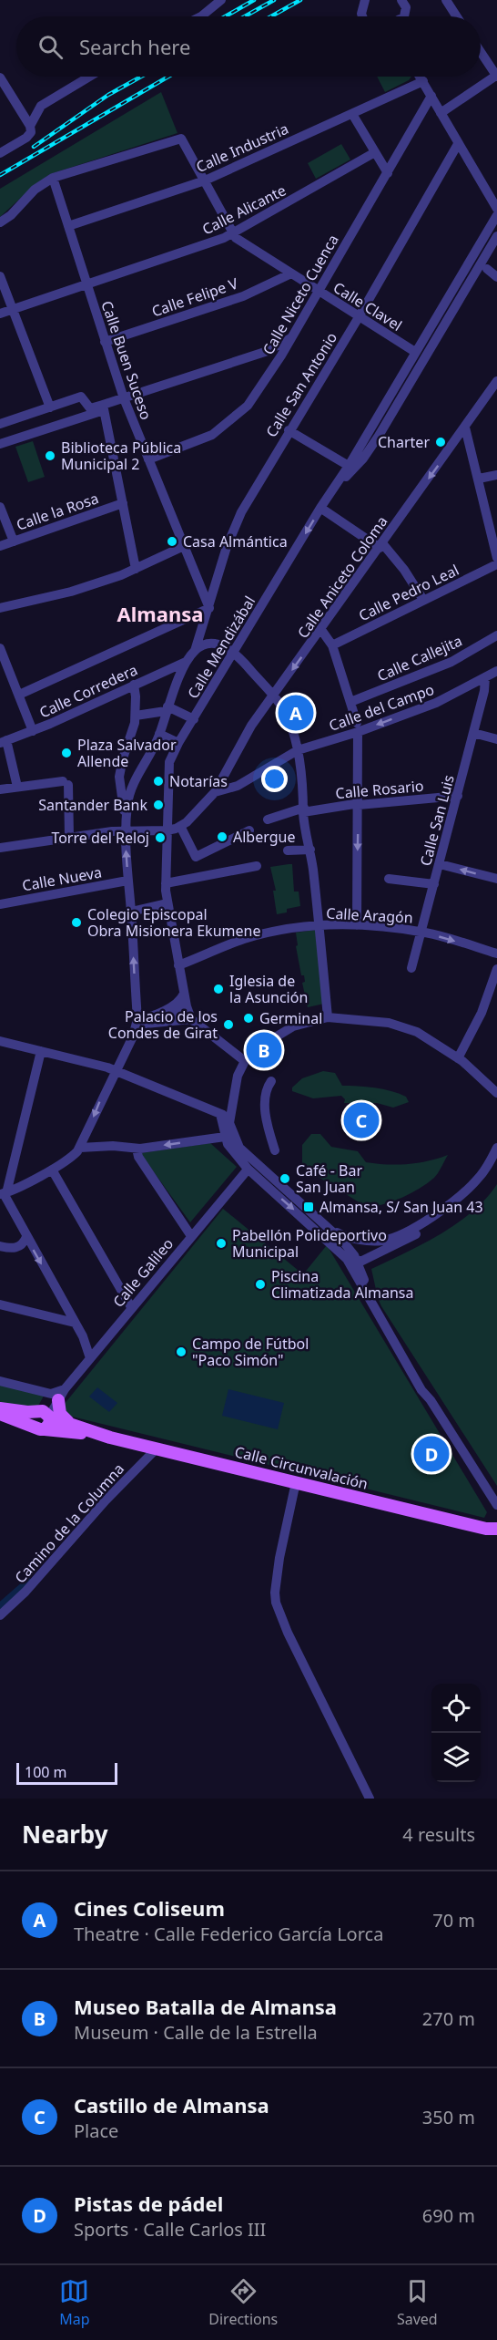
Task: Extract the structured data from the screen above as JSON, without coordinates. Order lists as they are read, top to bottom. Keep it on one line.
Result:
{"streets":{"main road":["Calle Circunvalación"],"street":["Calle Industria","Calle Alicante","Calle Niceto Cuenca","Calle Felipe V","Calle Clavel","Calle Buen Suceso","Calle San Antonio","Calle la Rosa","Calle Aniceto Coloma","Calle Pedro Leal","Calle Mendizábal","Calle Callejita","Calle Corredera","Calle del Campo","Calle Rosario","Calle San Luis","Calle Nueva","Calle Aragón","Calle Galileo","Camino de la Columna"]},"crossings":[["Calle Industria","Calle Clavel"],["Calle Industria","Calle Buen Suceso"],["Calle Alicante","Calle Clavel"],["Calle Alicante","Calle Buen Suceso"],["Calle Niceto Cuenca","Calle Clavel"],["Calle Niceto Cuenca","Calle Buen Suceso"],["Calle Felipe V","Calle Clavel"],["Calle Felipe V","Calle Buen Suceso"],["Calle Clavel","Calle Buen Suceso"],["Calle Clavel","Calle San Antonio"],["Calle Clavel","Calle Mendizábal"],["Calle Buen Suceso","Calle San Antonio"],["Calle San Antonio","Calle Corredera"],["Calle Aniceto Coloma","Calle del Campo"],["Calle Mendizábal","Calle Aragón"],["Calle del Campo","Calle San Luis"],["Calle Rosario","Calle San Luis"],["Calle San Luis","Calle Aragón"],["Calle Galileo","Calle Circunvalación"],["Calle Circunvalación","Camino de la Columna"]],"one_way":["Calle Aniceto Coloma","Calle del Campo"],"districts":["Almansa"],"places":{"other":["Charter","Biblioteca Pública Municipal 2","Casa Almántica","Plaza Salvador Allende","Notarías","Santander Bank","Albergue","Torre del Reloj","Colegio Episcopal Obra Misionera Ekumene","Iglesia de la Asunción","Germinal","Palacio de los Condes de Girat","Café - Bar San Juan","Pabellón Polideportivo Municipal","Piscina Climatizada Almansa","Campo de Fútbol \"Paco Simón\""],"transit":["Almansa, S/ San Juan 43"]},"scale_bar":"100 m","page":{"search":"Search here","pins":["A","B","C","D"],"scale":"100 m","heading":["Nearby","4 results"],"list":[{"mark":"A","name":"Cines Coliseum","note":"Theatre · Calle Federico García Lorca","value":"70 m"},{"mark":"B","name":"Museo Batalla de Almansa","note":"Museum · Calle de la Estrella","value":"270 m"},{"mark":"C","name":"Castillo de Almansa","note":"Place","value":"350 m"},{"mark":"D","name":"Pistas de pádel","note":"Sports · Calle Carlos III","value":"690 m"}],"nav":["Map","Directions","Saved"]}}
